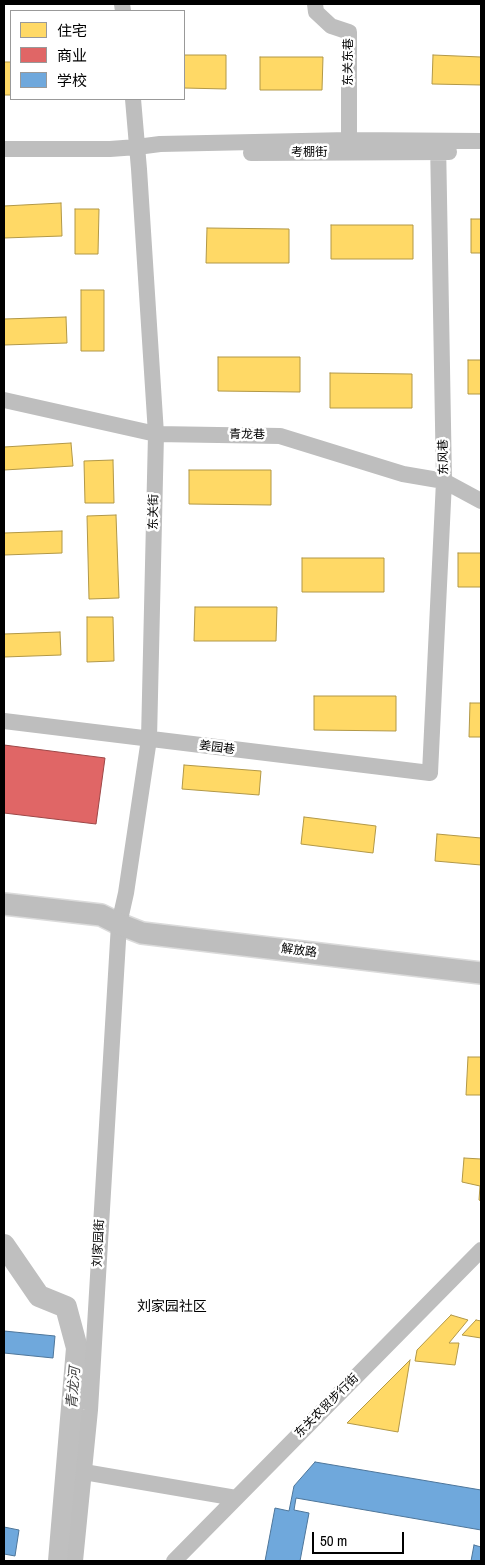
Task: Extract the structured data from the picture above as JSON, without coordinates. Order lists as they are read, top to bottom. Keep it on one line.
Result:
{"streets":{"main road":["解放路"],"street":["东关东巷","考棚街","青龙巷","东风巷","东关街","姜园巷","刘家园街","东关农贸步行街"]},"crossings":[["东关东巷","考棚街"],["考棚街","东风巷"],["考棚街","东关街"],["青龙巷","东风巷"],["青龙巷","东关街"],["东风巷","姜园巷"],["东关街","姜园巷"],["东关街","解放路"],["东关街","刘家园街"],["解放路","刘家园街"]],"districts":["刘家园社区"],"water":["青龙河"],"legend":["住宅","商业","学校"],"scale_bar":"50 m"}
